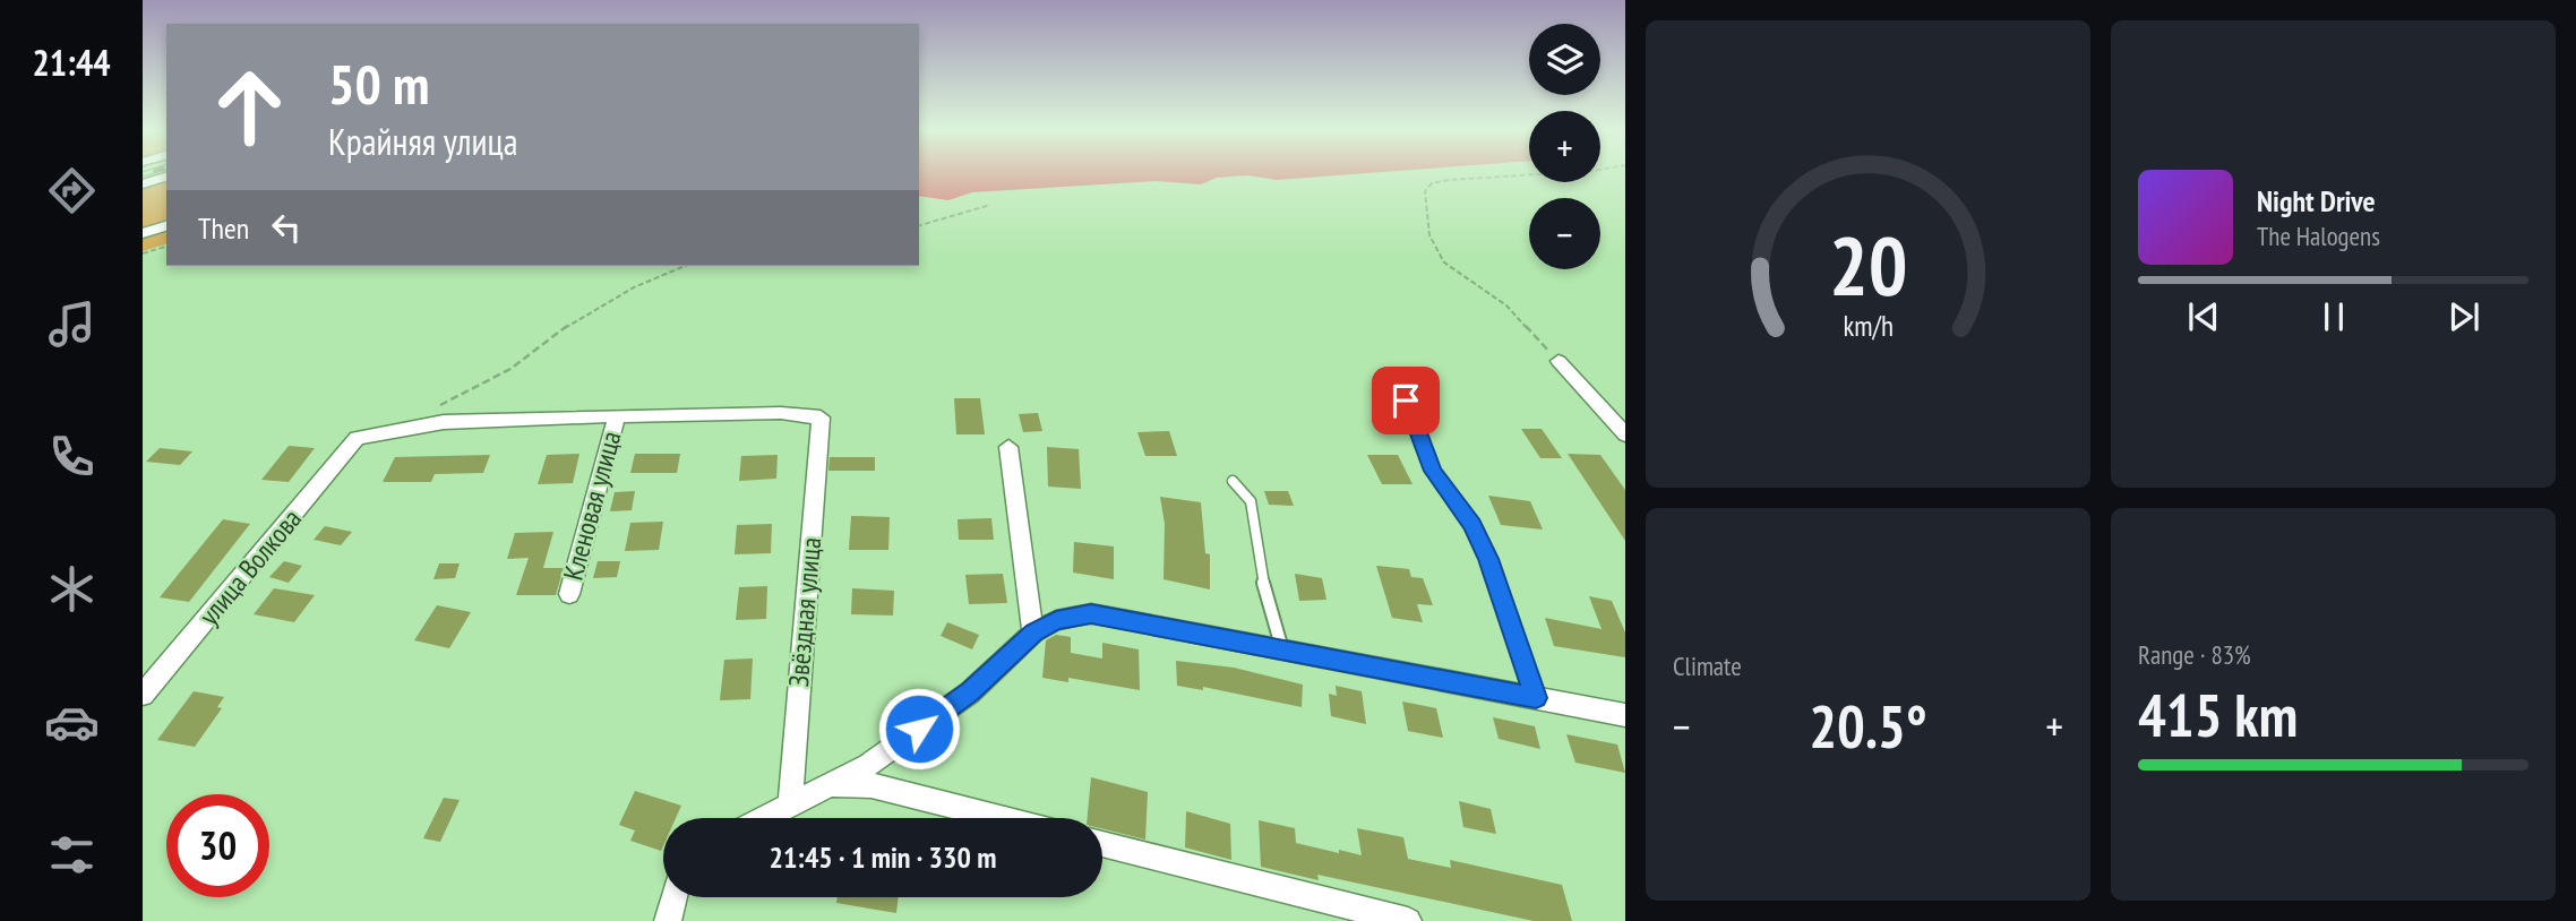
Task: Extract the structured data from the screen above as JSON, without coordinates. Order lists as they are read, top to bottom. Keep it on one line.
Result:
{"streets":{"street":["Кленовая улица","улица Волкова","Звёздная улица"]},"crossings":[["Кленовая улица","улица Волкова"],["Кленовая улица","Звёздная улица"],["улица Волкова","Звёздная улица"]],"page":{"tabs":"21:44","map_buttons":["+","−"],"turn":["50 m","Крайняя улица"],"song":["Night Drive","The Halogens"],"then":"Then","tile":["Climate",["Range · 83%","415 km"]],"heat":["−","20.5°","+"],"limit":"30","trip":"21:45 · 1 min · 330 m","gauge":["20","km/h"]}}
